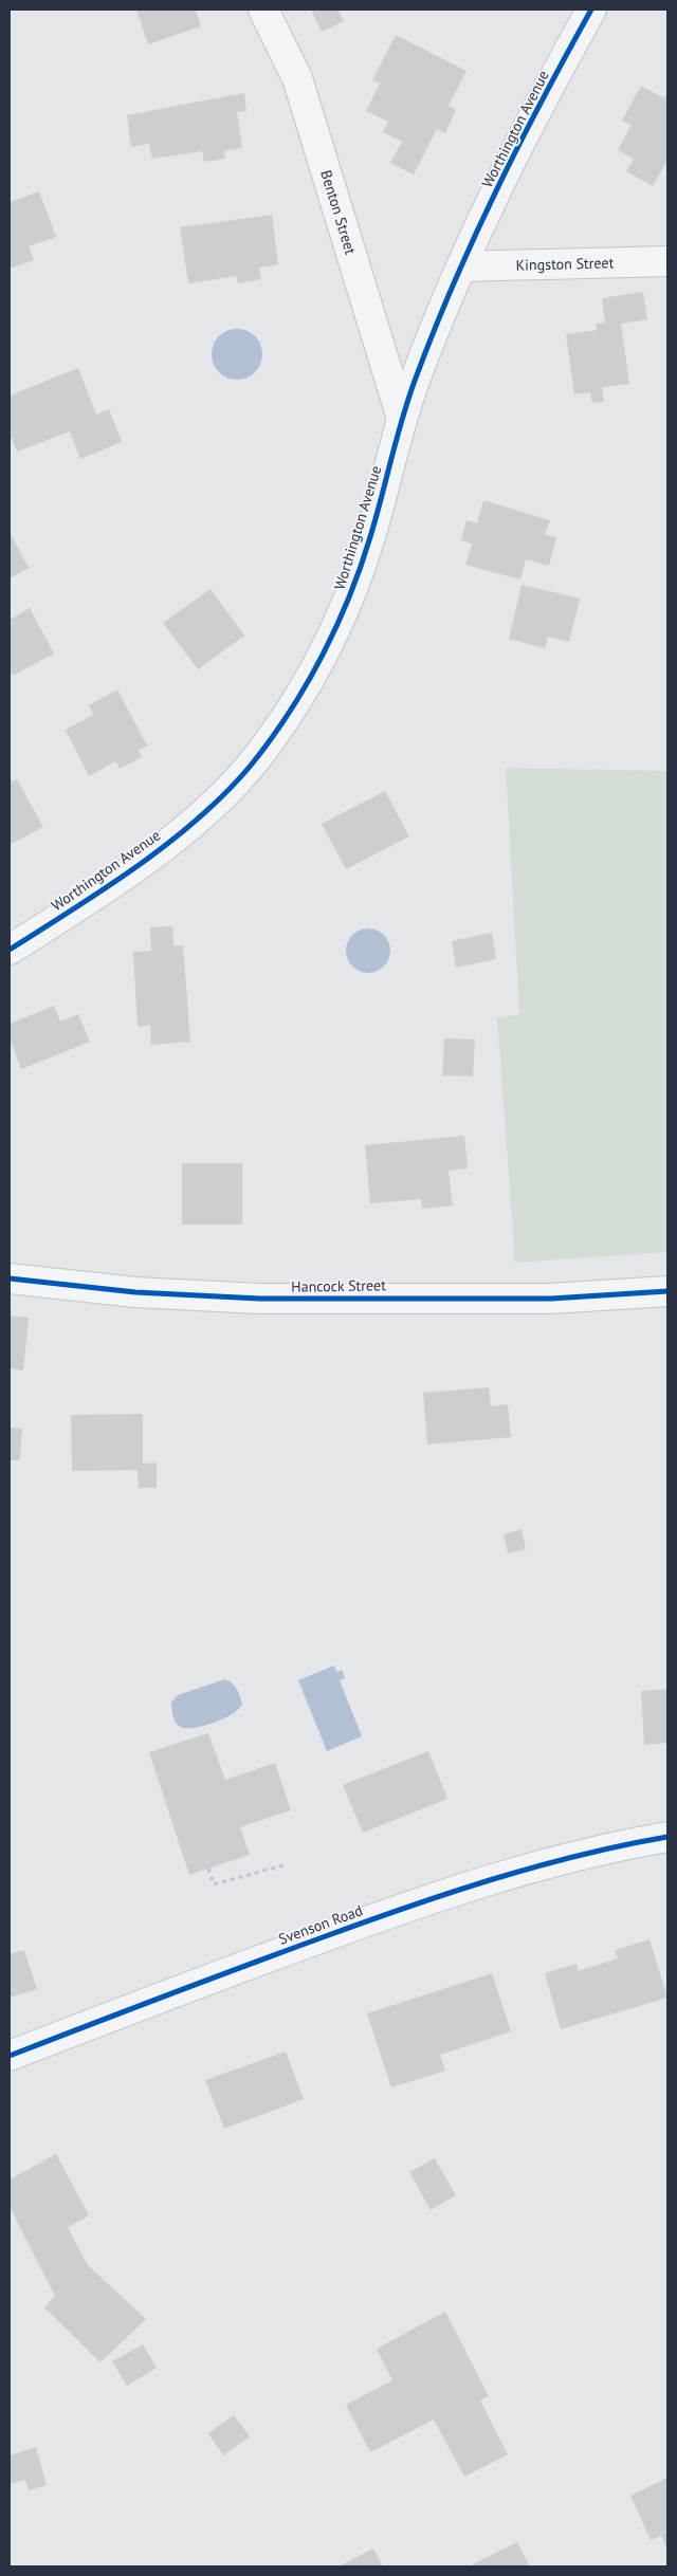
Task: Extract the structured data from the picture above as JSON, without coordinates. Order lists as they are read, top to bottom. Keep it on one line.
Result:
{"streets":{"street":["Worthington Avenue","Benton Street","Kingston Street","Hancock Street","Svenson Road"]},"crossings":[["Worthington Avenue","Benton Street"],["Worthington Avenue","Kingston Street"]]}
